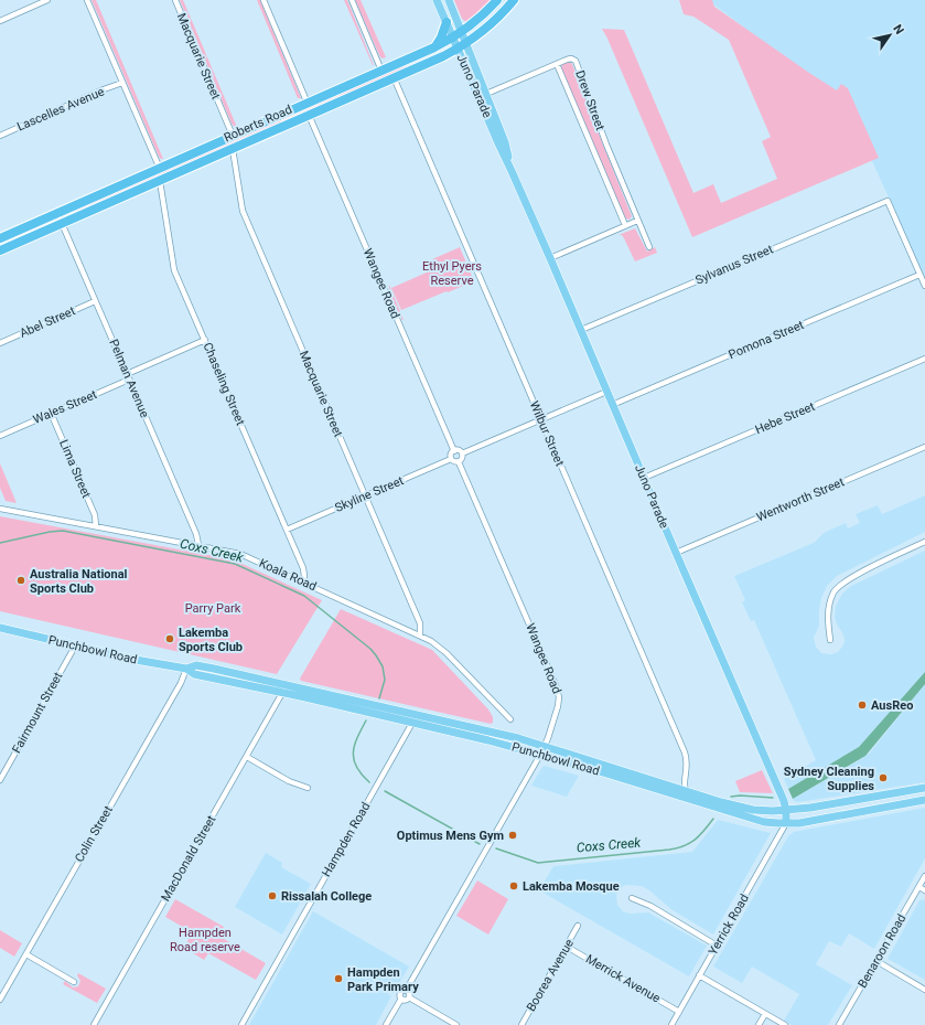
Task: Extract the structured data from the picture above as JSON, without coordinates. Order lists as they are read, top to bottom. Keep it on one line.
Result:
{"streets":{"highway":["Roberts Road"],"main road":["Juno Parade","Punchbowl Road"],"street":["Macquarie Street","Drew Street","Lascelles Avenue","Sylvanus Street","Wangee Road","Abel Street","Pomona Street","Pelman Avenue","Chaseling Street","Wales Street","Hebe Street","Wilbur Street","Lima Street","Skyline Street","Wentworth Street","Koala Road","Fairmount Street","Colin Street","Hampden Road","MacDonald Street","Yerrick Road","Benaroon Road","Boorea Avenue","Merrick Avenue"]},"crossings":[["Macquarie Street","Roberts Road"],["Macquarie Street","Skyline Street"],["Macquarie Street","Koala Road"],["Juno Parade","Roberts Road"],["Juno Parade","Sylvanus Street"],["Juno Parade","Pomona Street"],["Juno Parade","Hebe Street"],["Juno Parade","Wentworth Street"],["Juno Parade","Punchbowl Road"],["Juno Parade","Yerrick Road"],["Roberts Road","Wangee Road"],["Roberts Road","Pelman Avenue"],["Roberts Road","Chaseling Street"],["Roberts Road","Wilbur Street"],["Sylvanus Street","Pomona Street"],["Wangee Road","Skyline Street"],["Wangee Road","Punchbowl Road"],["Abel Street","Pelman Avenue"],["Pelman Avenue","Wales Street"],["Pelman Avenue","Koala Road"],["Chaseling Street","Wales Street"],["Chaseling Street","Skyline Street"],["Chaseling Street","Koala Road"],["Wales Street","Lima Street"],["Wilbur Street","Punchbowl Road"],["Lima Street","Koala Road"],["Punchbowl Road","Fairmount Street"],["Punchbowl Road","Colin Street"],["Punchbowl Road","Hampden Road"],["Punchbowl Road","MacDonald Street"],["Punchbowl Road","Yerrick Road"],["Yerrick Road","Merrick Avenue"],["Boorea Avenue","Merrick Avenue"]],"water":["Coxs Creek"],"parks":["Ethyl Pyers Reserve","Parry Park","Hampden Road reserve"],"places":["Australia National Sports Club","Lakemba Sports Club","AusReo","Sydney Cleaning Supplies","Optimus Mens Gym","Lakemba Mosque","Rissalah College","Hampden Park Primary"],"north":"top right"}
